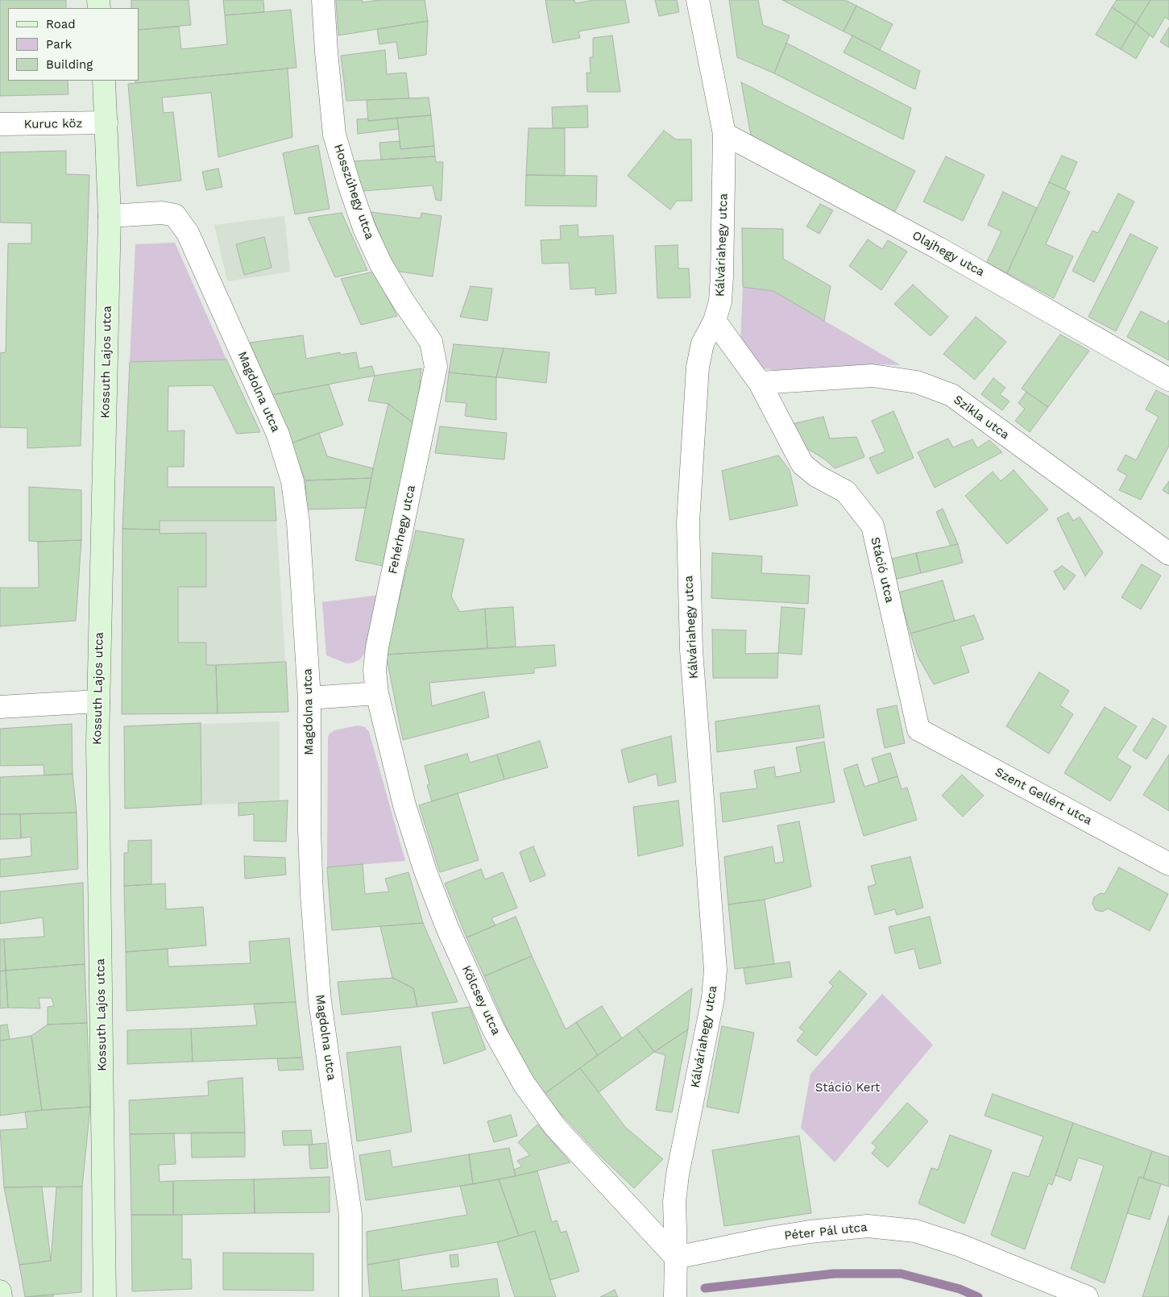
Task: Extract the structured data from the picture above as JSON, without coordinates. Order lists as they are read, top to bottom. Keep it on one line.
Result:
{"streets":{"main road":["Kossuth Lajos utca"],"street":["Kuruc köz","Hosszúhegy utca","Kálváriahegy utca","Olajhegy utca","Magdolna utca","Szikla utca","Fehérhegy utca","Stáció utca","Szent Gellért utca","Kölcsey utca","Péter Pál utca"]},"crossings":[["Kuruc köz","Kossuth Lajos utca"],["Hosszúhegy utca","Fehérhegy utca"],["Kálváriahegy utca","Olajhegy utca"],["Kálváriahegy utca","Stáció utca"],["Kálváriahegy utca","Kölcsey utca"],["Kálváriahegy utca","Péter Pál utca"],["Kossuth Lajos utca","Magdolna utca"],["Szikla utca","Stáció utca"],["Fehérhegy utca","Kölcsey utca"],["Stáció utca","Szent Gellért utca"],["Kölcsey utca","Péter Pál utca"]],"parks":["Stáció Kert"],"legend":["Road","Park","Building"]}
